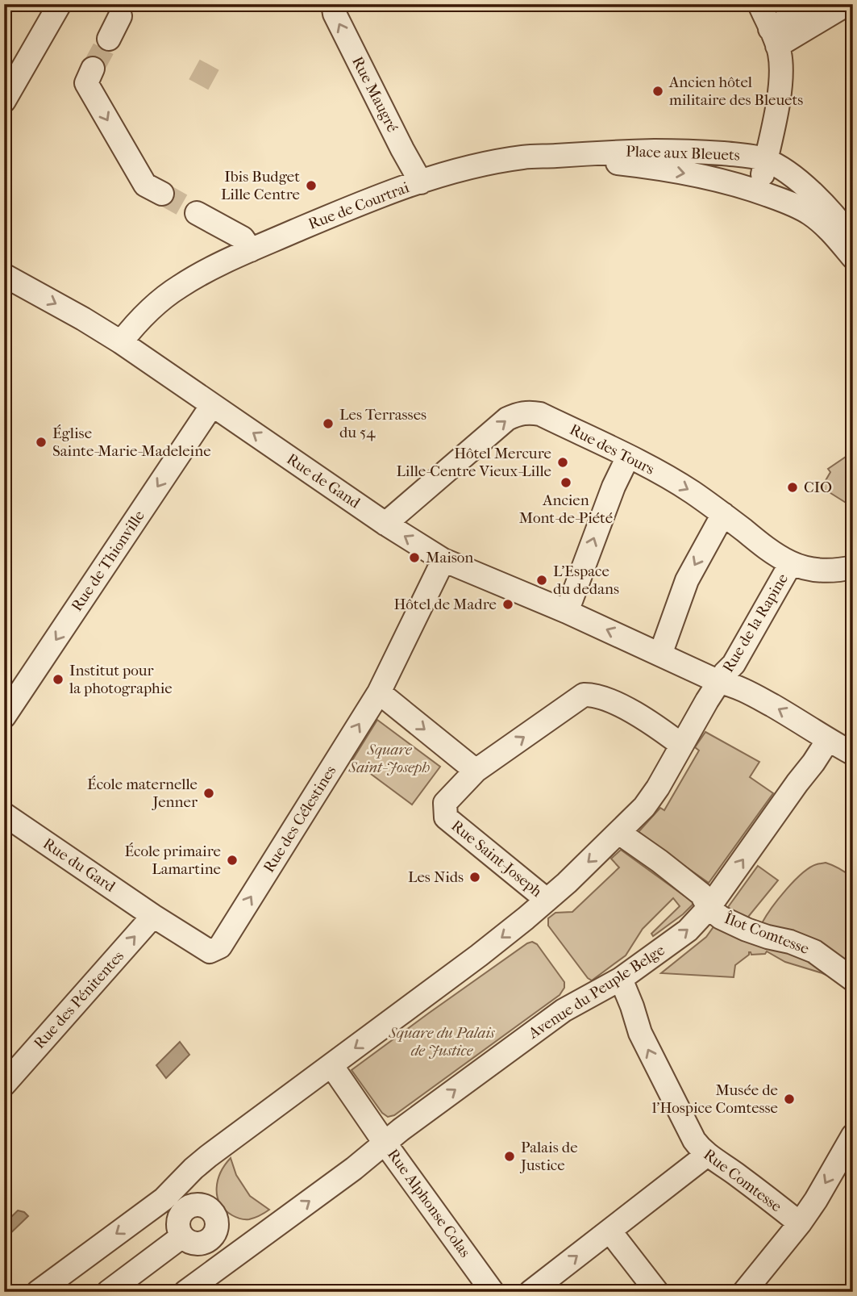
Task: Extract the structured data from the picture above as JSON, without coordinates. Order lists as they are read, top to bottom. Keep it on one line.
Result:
{"streets":{"street":["Rue Maugré","Place aux Bleuets","Rue de Courtrai","Rue des Tours","Rue de Gand","Rue de Thionville","Rue de la Rapine","Rue des Célestines","Rue Saint-Joseph","Rue du Gard","Îlot Comtesse","Avenue du Peuple Belge","Rue des Pénitentes","Rue Comtesse","Rue Alphonse Colas"]},"crossings":[["Rue Maugré","Rue de Courtrai"],["Place aux Bleuets","Rue de Courtrai"],["Rue de Courtrai","Rue de Gand"],["Rue des Tours","Rue de Gand"],["Rue des Tours","Rue de la Rapine"],["Rue de Gand","Rue de Thionville"],["Rue de Gand","Rue de la Rapine"],["Rue de Gand","Rue des Célestines"],["Rue de Gand","Avenue du Peuple Belge"],["Rue des Célestines","Rue du Gard"],["Rue du Gard","Rue des Pénitentes"],["Îlot Comtesse","Avenue du Peuple Belge"],["Avenue du Peuple Belge","Rue Comtesse"],["Avenue du Peuple Belge","Rue Alphonse Colas"]],"one_way":["Rue Maugré","Rue des Tours","Rue de Thionville","Rue Comtesse"],"parks":["Square Saint-Joseph","Square du Palais de Justice"],"places":["Ancien hôtel militaire des Bleuets","Ibis Budget Lille Centre","Les Terrasses du 54","Église Sainte-Marie-Madeleine","Hôtel Mercure Lille-Centre Vieux-Lille","Ancien Mont-de-Piété","CIO","Maison","L'Espace du dedans","Hôtel de Madre","Institut pour la photographie","École maternelle Jenner","École primaire Lamartine","Les Nids","Musée de l'Hospice Comtesse","Palais de Justice"]}
